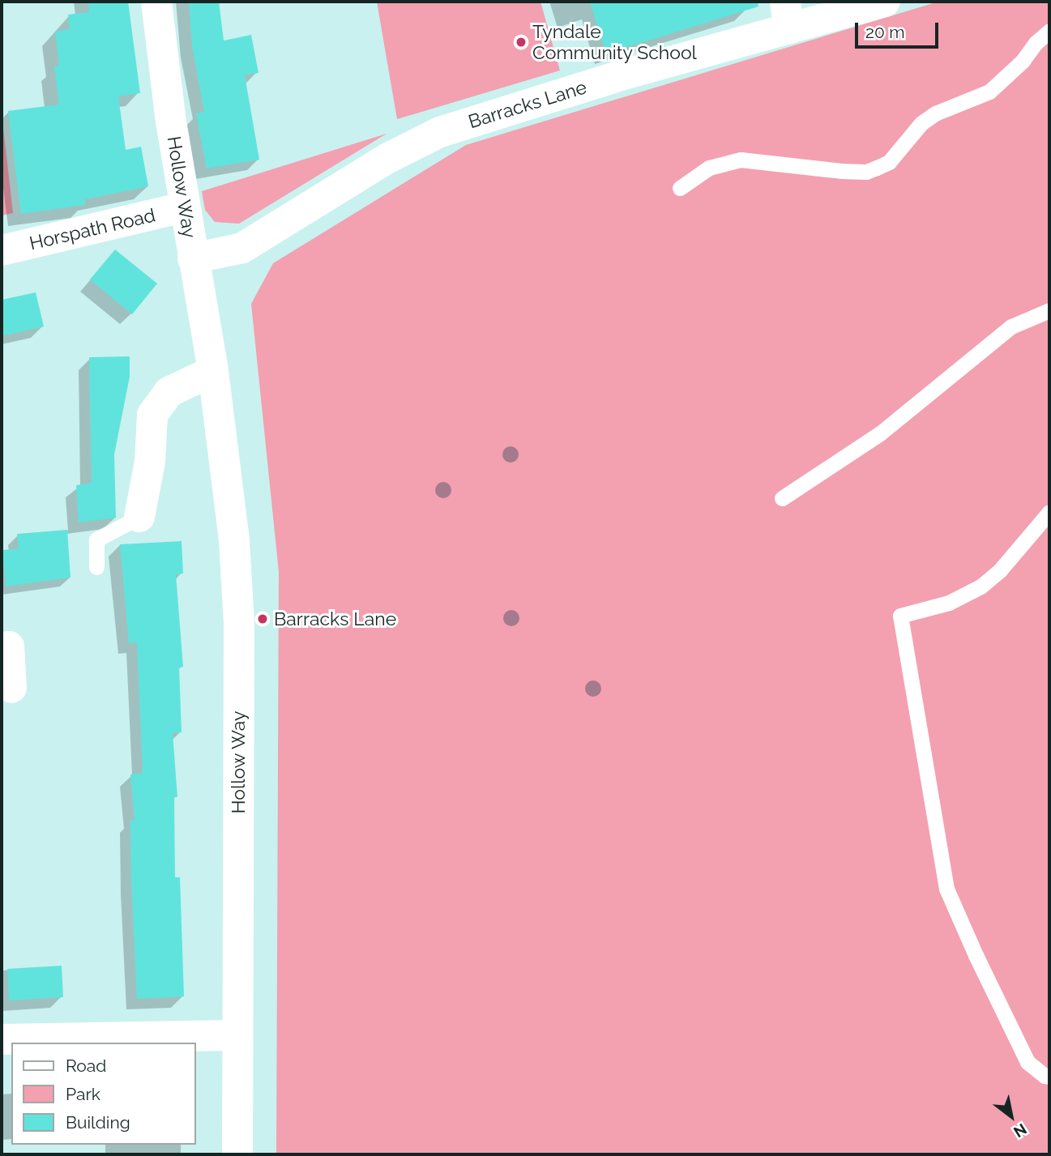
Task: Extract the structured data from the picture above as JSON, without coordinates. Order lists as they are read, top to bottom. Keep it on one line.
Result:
{"streets":{"street":["Barracks Lane","Hollow Way","Horspath Road"]},"crossings":[["Barracks Lane","Hollow Way"],["Hollow Way","Horspath Road"]],"places":["Tyndale Community School","Barracks Lane"],"legend":["Road","Park","Building"],"scale_bar":"20 m","north":"bottom right"}
